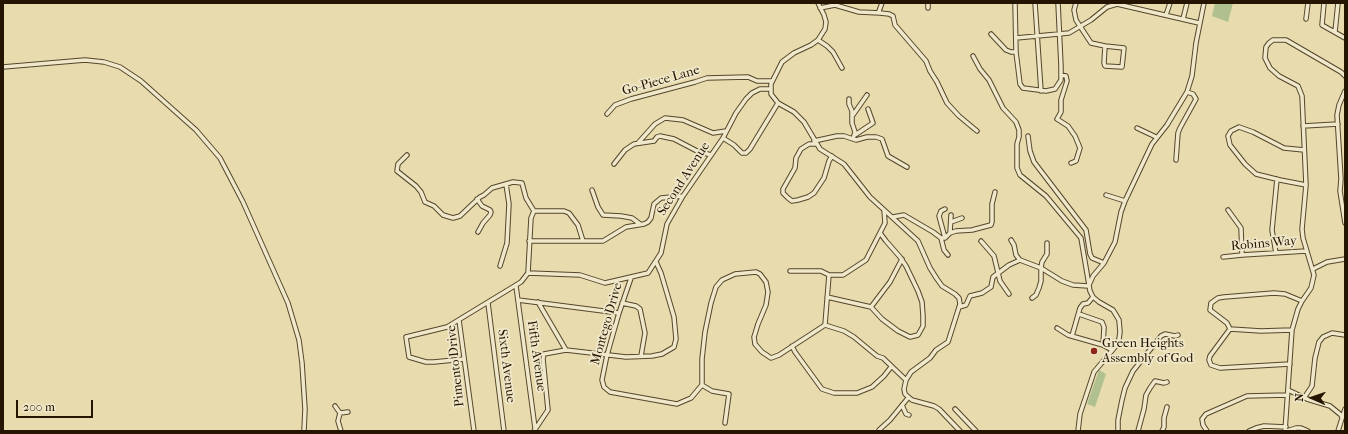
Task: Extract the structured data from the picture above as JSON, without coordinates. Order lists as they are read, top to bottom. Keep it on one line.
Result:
{"streets":{"street":["Go-Piece Lane","Second Avenue","Robins Way","Montego Drive","Fifth Avenue","Pimento Drive","Sixth Avenue"]},"crossings":[["Second Avenue","Montego Drive"],["Second Avenue","Pimento Drive"],["Fifth Avenue","Pimento Drive"],["Pimento Drive","Sixth Avenue"]],"places":["Green Heights Assembly of God"],"scale_bar":"200 m","north":"left"}
